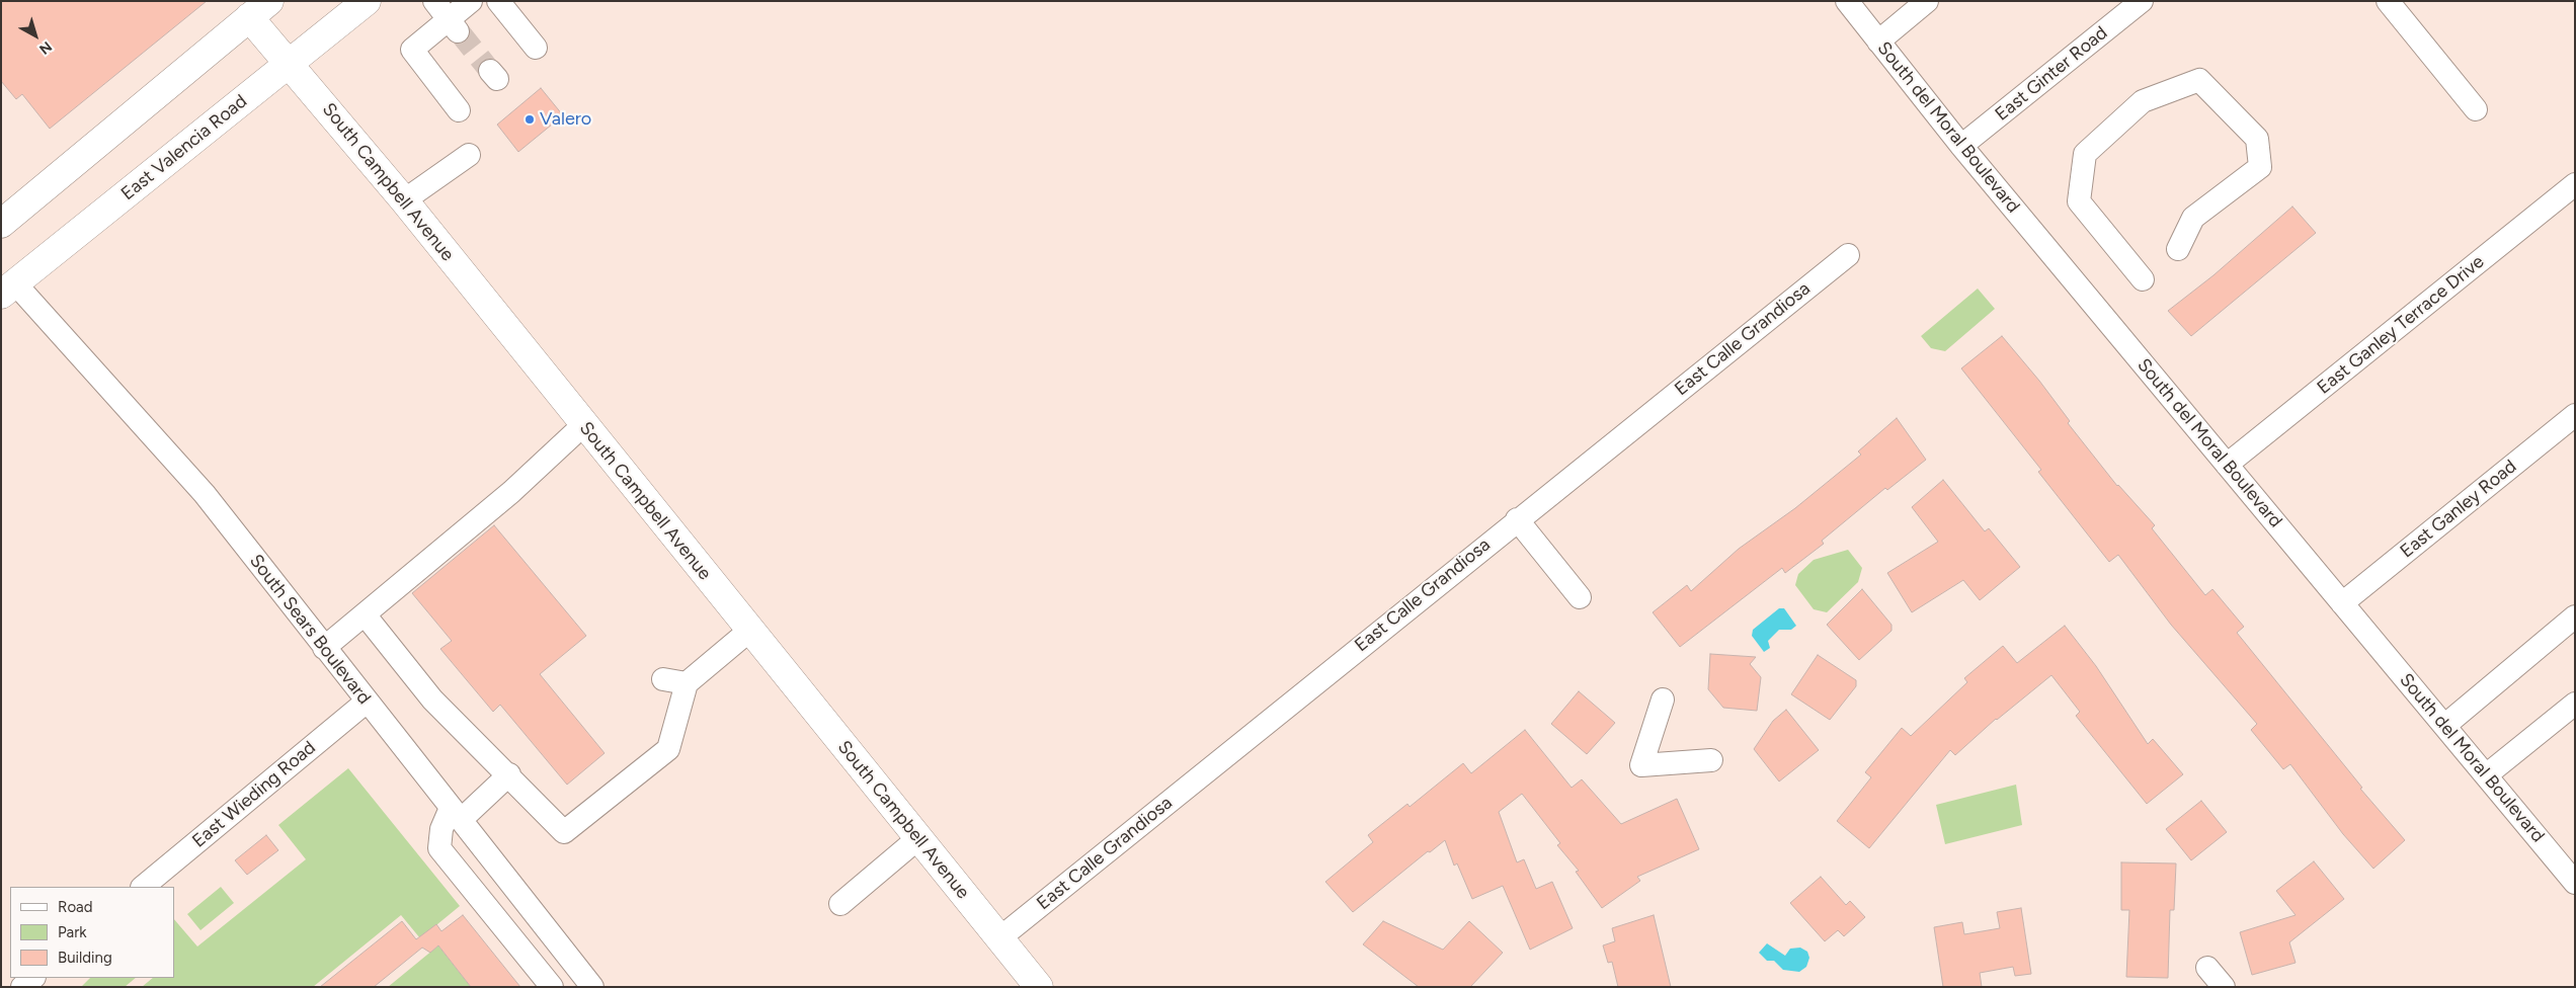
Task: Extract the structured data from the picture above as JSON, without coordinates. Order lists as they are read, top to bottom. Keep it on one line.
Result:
{"streets":{"main road":["East Valencia Road","South Campbell Avenue"],"street":["East Ginter Road","South del Moral Boulevard","East Ganley Terrace Drive","East Calle Grandiosa","East Ganley Road","South Sears Boulevard","East Wieding Road"]},"crossings":[["East Ginter Road","South del Moral Boulevard"],["South del Moral Boulevard","East Ganley Terrace Drive"],["South del Moral Boulevard","East Ganley Road"],["East Valencia Road","South Campbell Avenue"],["East Valencia Road","South Sears Boulevard"],["South Campbell Avenue","East Calle Grandiosa"],["South Sears Boulevard","East Wieding Road"]],"places":["Valero"],"legend":["Road","Park","Building"],"north":"bottom right"}
